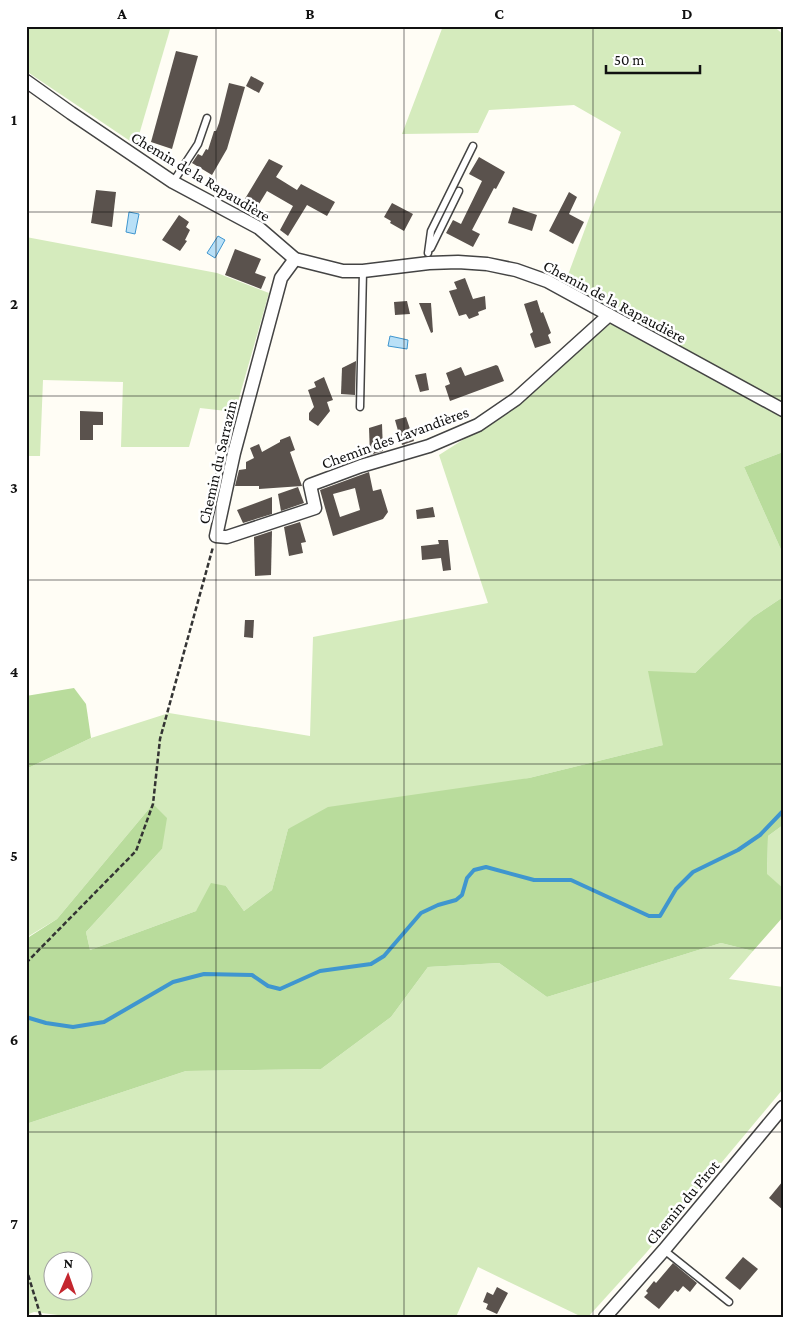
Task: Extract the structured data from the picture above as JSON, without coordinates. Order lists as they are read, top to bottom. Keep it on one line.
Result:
{"streets":{"street":["Chemin de la Rapaudière","Chemin des Lavandières","Chemin du Sarrazin","Chemin du Pirot"]},"crossings":[["Chemin de la Rapaudière","Chemin des Lavandières"],["Chemin de la Rapaudière","Chemin du Sarrazin"],["Chemin des Lavandières","Chemin du Sarrazin"]],"scale_bar":"50 m","north":"top","grid":{"columns":["A","B","C","D"],"rows":["1","2","3","4","5","6","7"]}}
